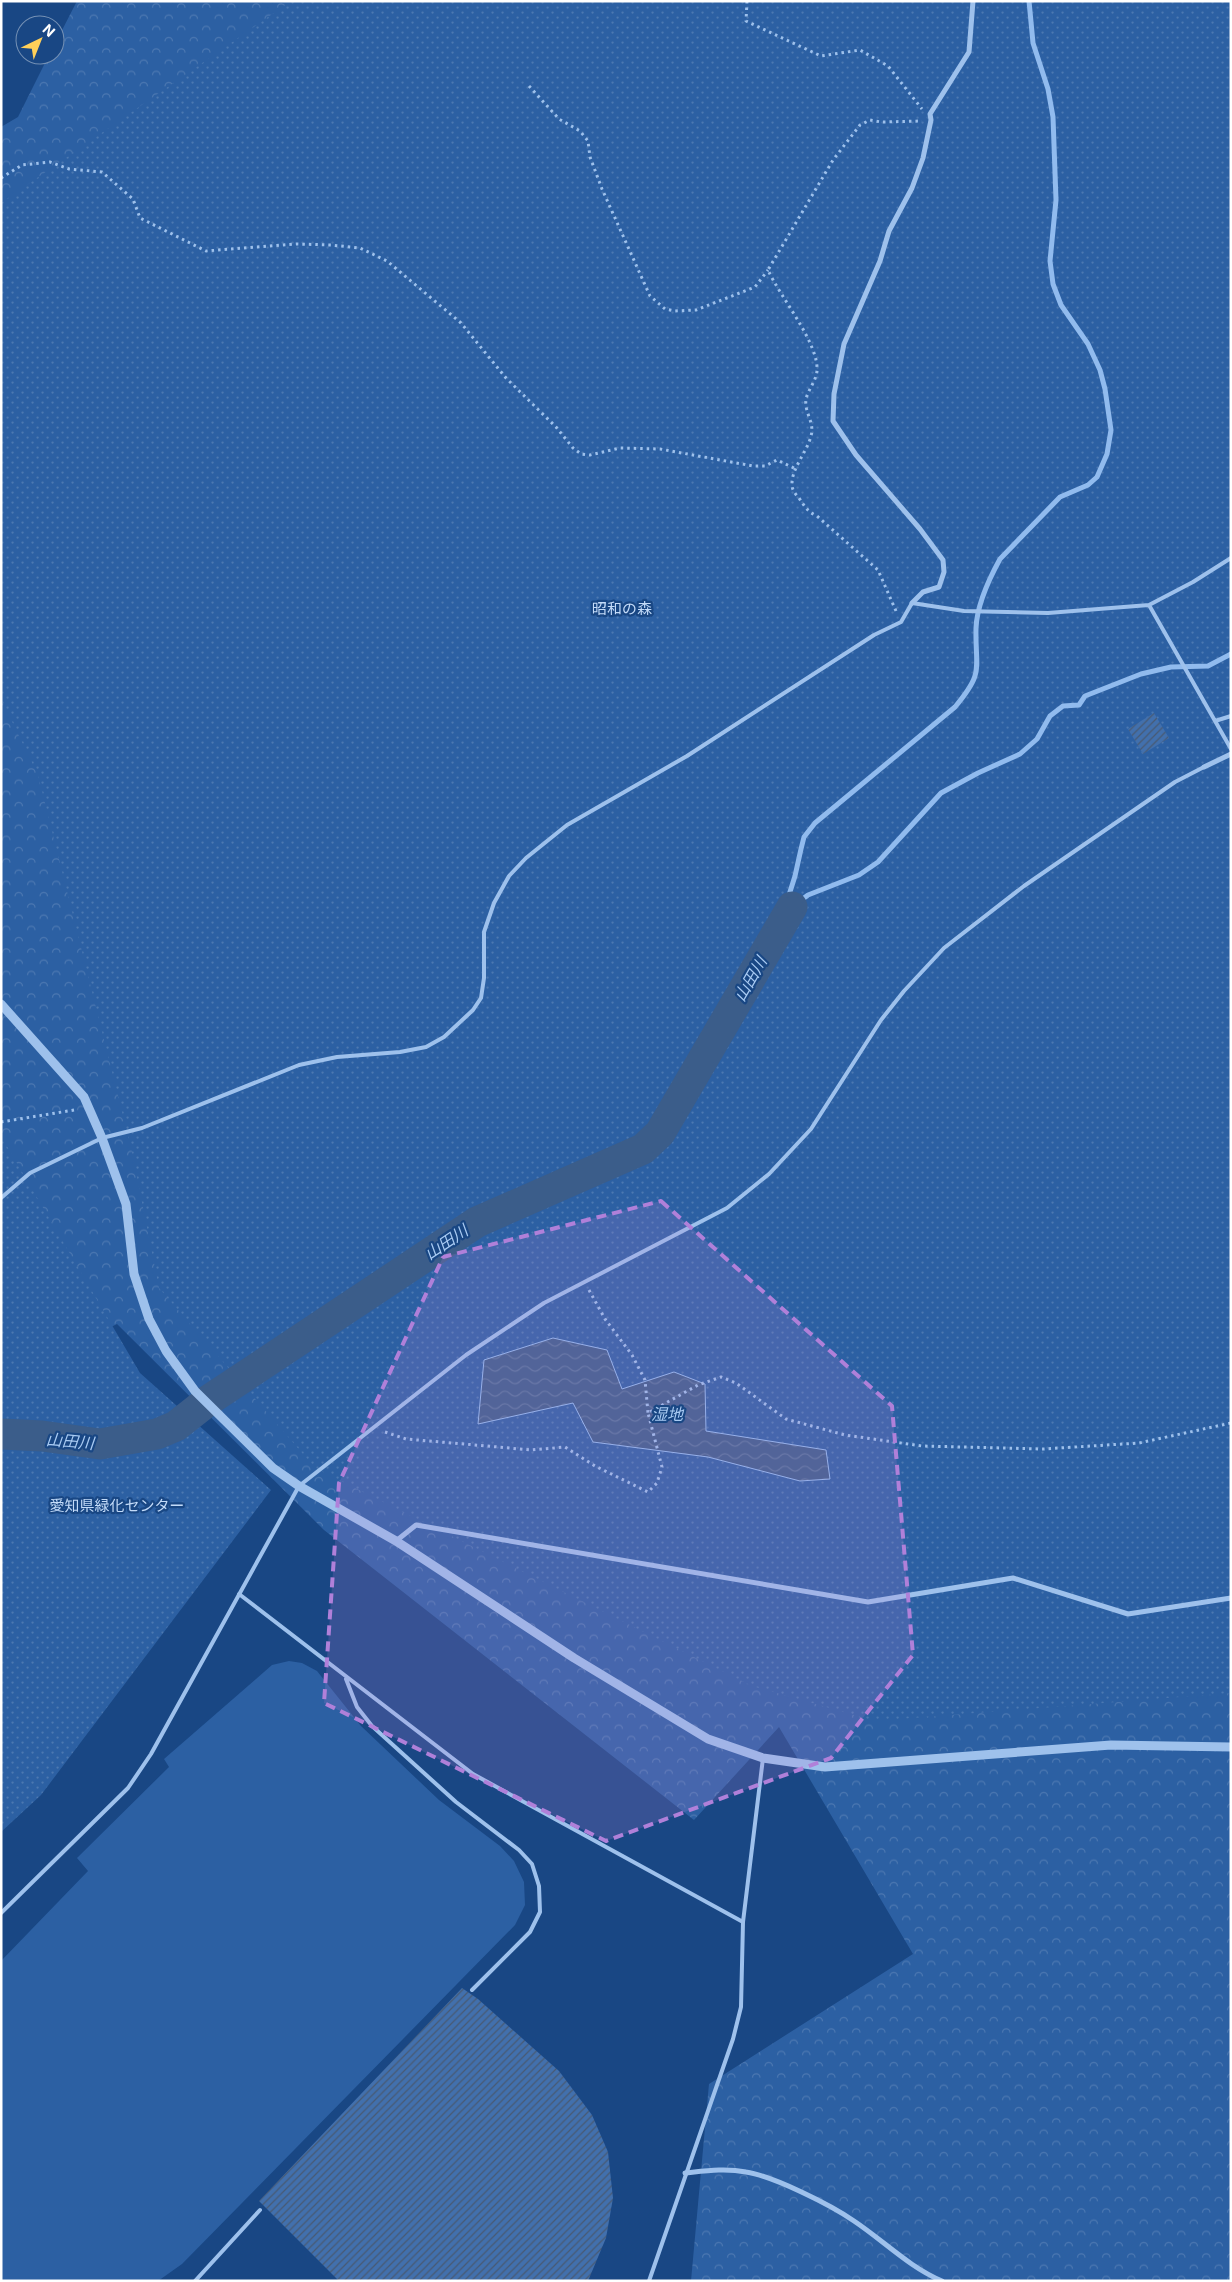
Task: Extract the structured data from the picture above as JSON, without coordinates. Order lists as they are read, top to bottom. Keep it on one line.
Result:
{"water":["山田川","湿地"],"parks":["昭和の森","愛知県緑化センター"],"north":"top right"}
